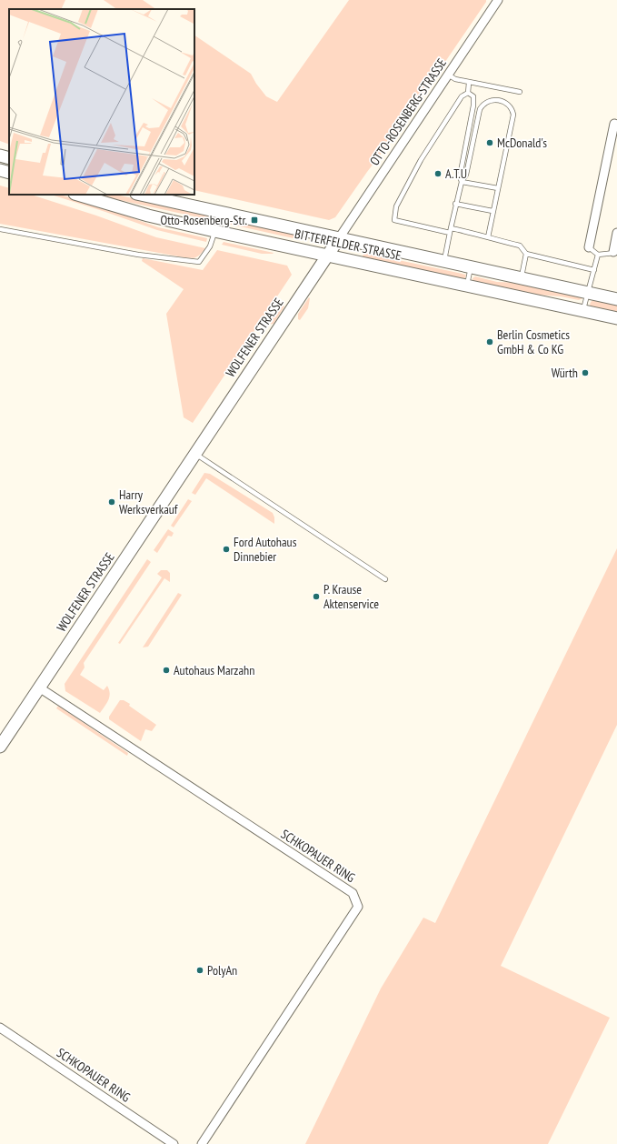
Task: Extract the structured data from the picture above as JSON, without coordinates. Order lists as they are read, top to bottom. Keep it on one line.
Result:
{"streets":{"main road":["BITTERFELDER STRASSE","WOLFENER STRASSE"],"street":["OTTO-ROSENBERG-STRASSE","SCHKOPAUER RING"]},"crossings":[["OTTO-ROSENBERG-STRASSE","BITTERFELDER STRASSE"],["OTTO-ROSENBERG-STRASSE","WOLFENER STRASSE"],["BITTERFELDER STRASSE","WOLFENER STRASSE"],["WOLFENER STRASSE","SCHKOPAUER RING"]],"places":{"other":["McDonald's","A.T.U","Berlin Cosmetics GmbH & Co KG","Würth","Harry Werksverkauf","Ford Autohaus Dinnebier","P. Krause Aktenservice","Autohaus Marzahn","PolyAn"],"transit":["Otto-Rosenberg-Str."]}}
